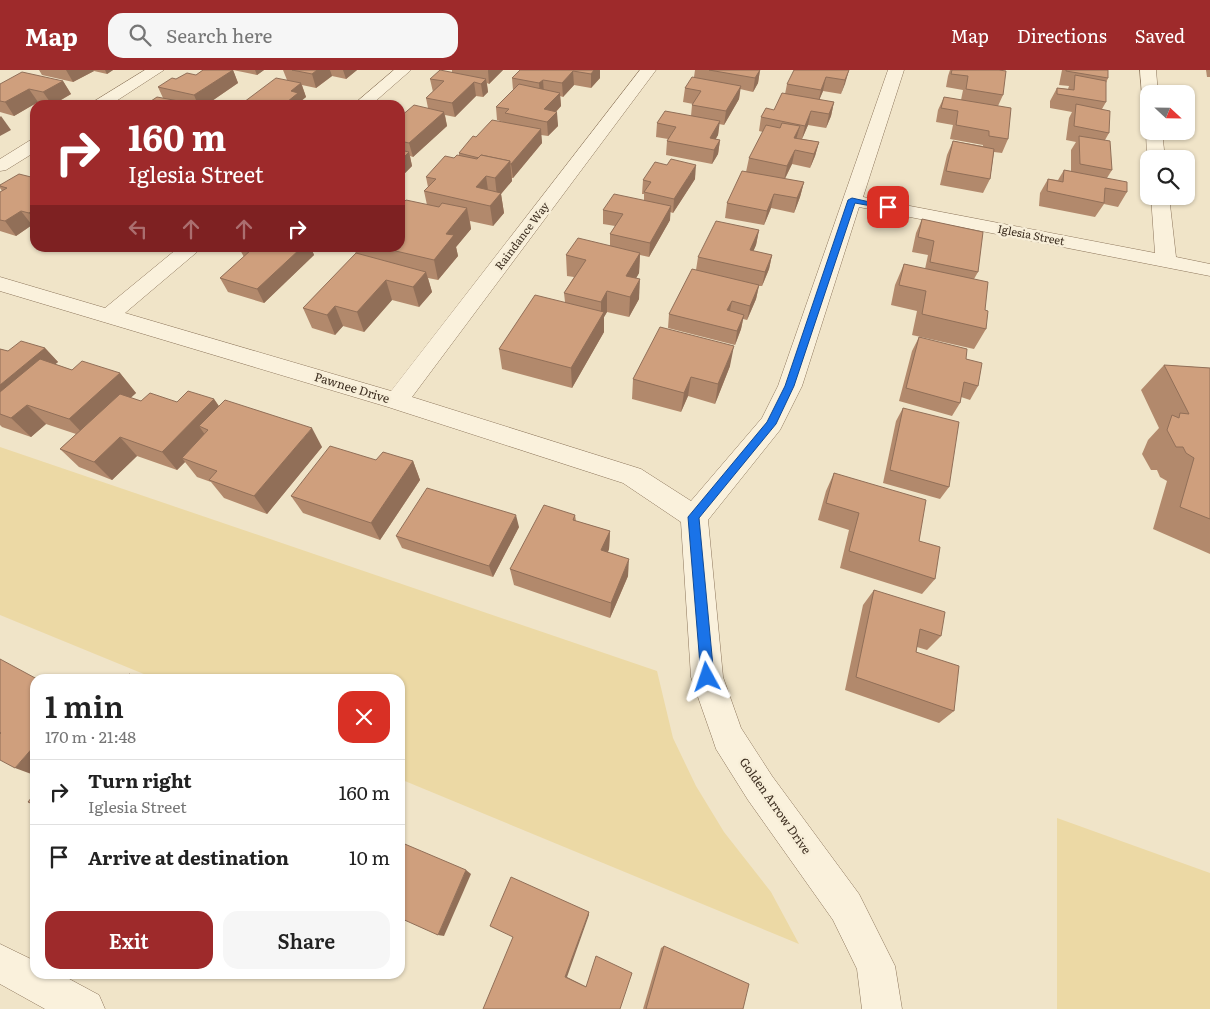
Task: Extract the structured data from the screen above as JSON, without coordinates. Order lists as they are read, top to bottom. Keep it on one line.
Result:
{"streets":{"street":["Iglesia Street","Raindance Way","Pawnee Drive","Golden Arrow Drive"]},"crossings":[["Raindance Way","Pawnee Drive"],["Pawnee Drive","Golden Arrow Drive"]],"north":"right","page":{"header":"Map","search":"Search here","nav":["Map","Directions","Saved"],"turn":["160 m","Iglesia Street"],"heading":["1 min","170 m · 21:48"],"list":[{"name":"Turn right","note":"Iglesia Street","value":"160 m"},{"name":"Arrive at destination","value":"10 m"}],"buttons":["Exit","Share"]}}
